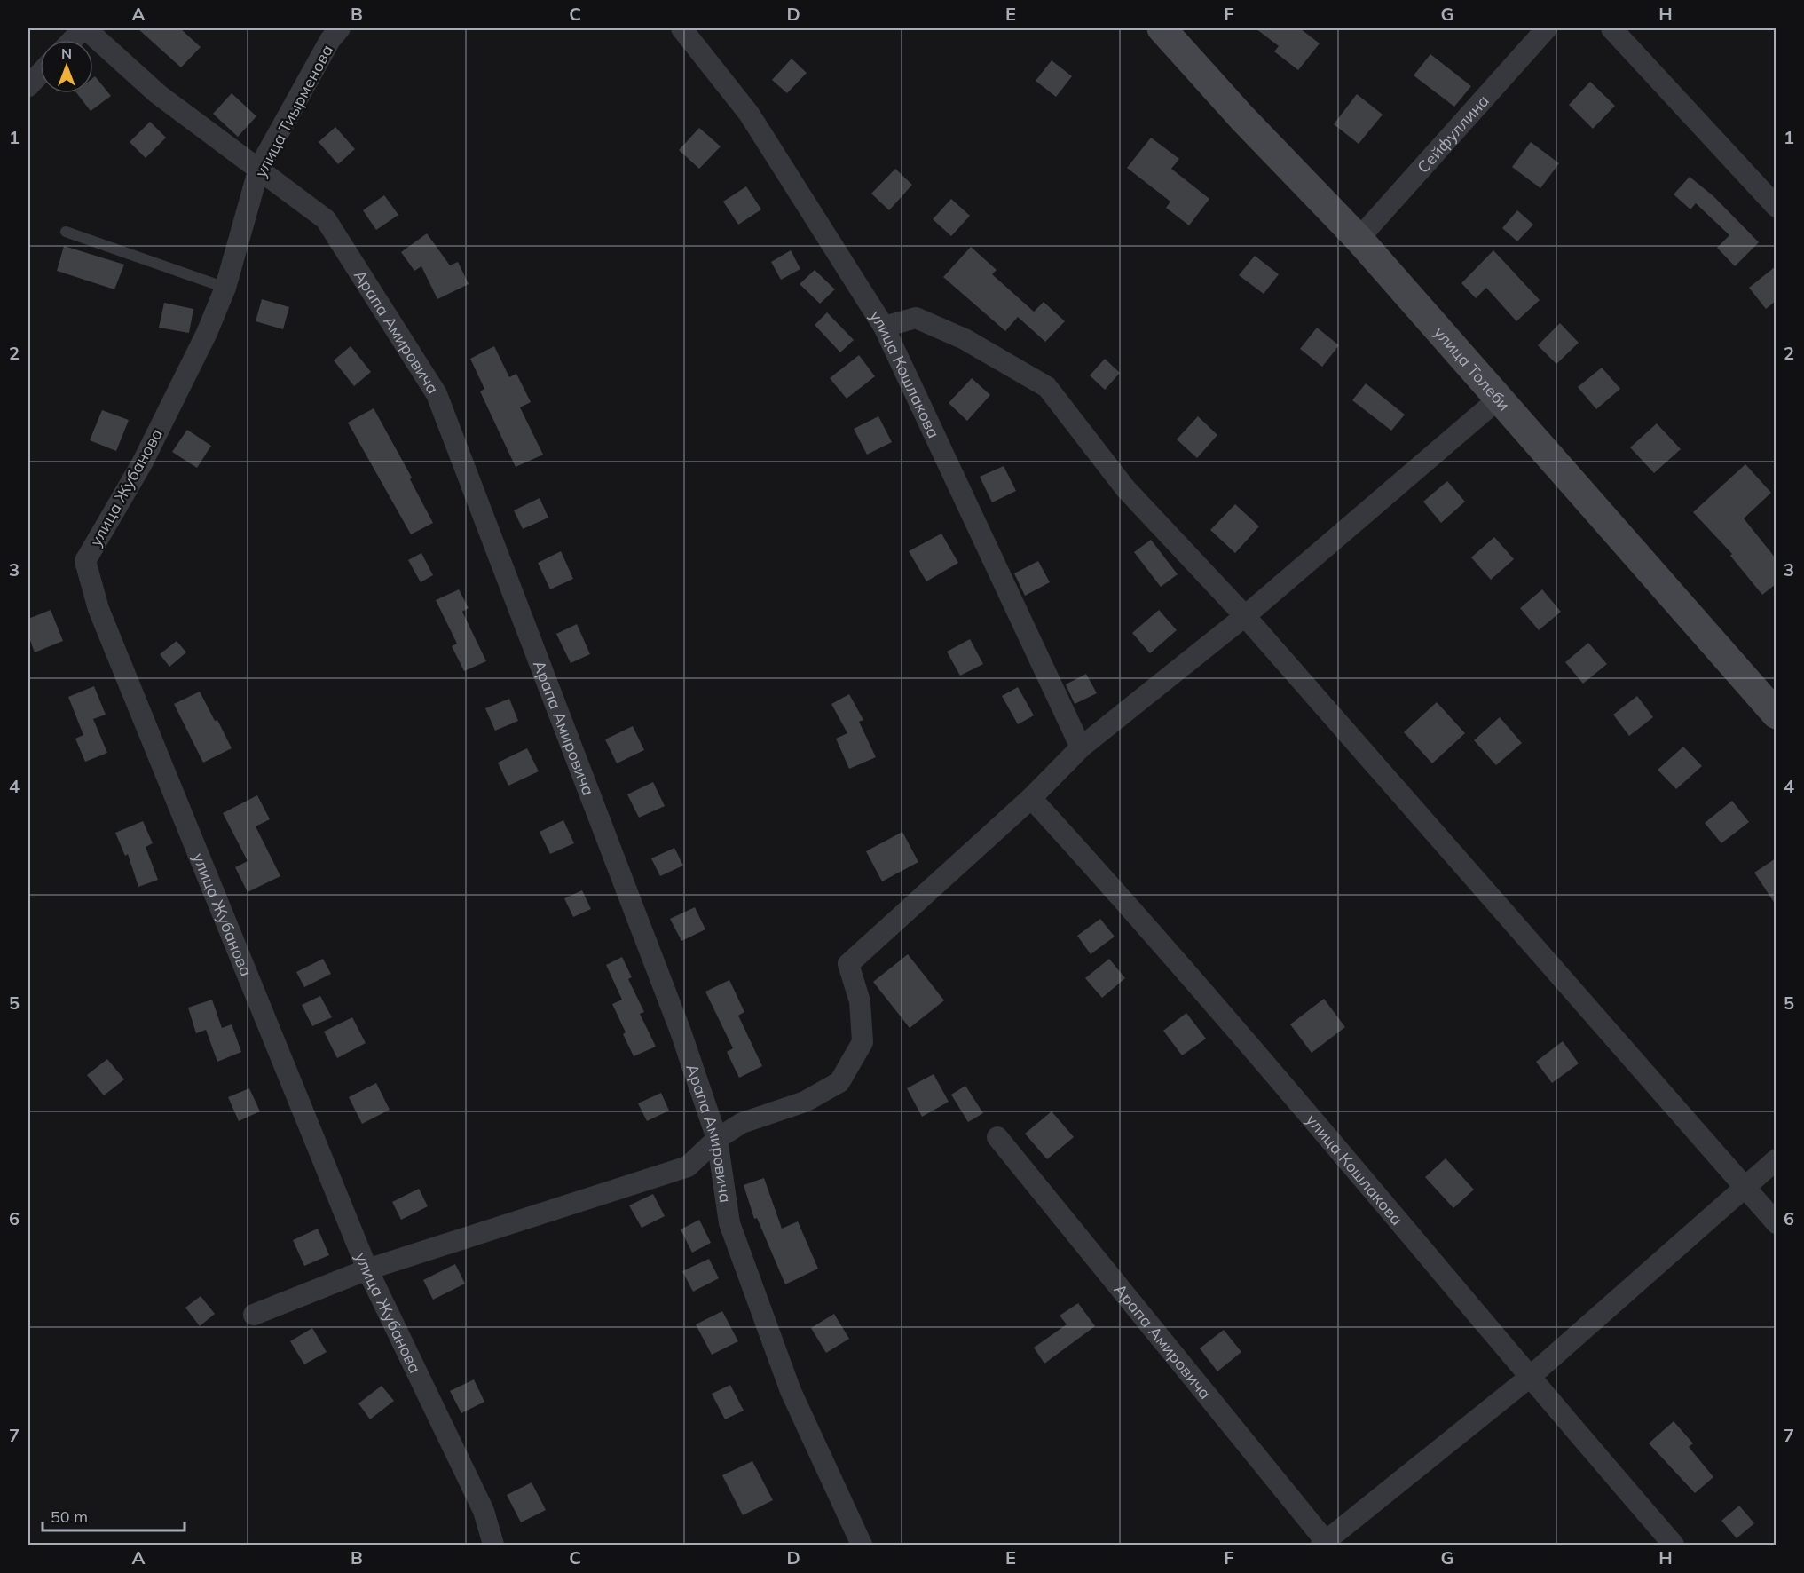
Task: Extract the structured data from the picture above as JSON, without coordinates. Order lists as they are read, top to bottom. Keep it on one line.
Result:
{"streets":{"street":["улица Тиырменова","Сейфуллина","Арапа Амировича","улица Толеби","улица Кошлакова","улица Жубанова"]},"crossings":[["улица Тиырменова","Арапа Амировича"],["улица Тиырменова","улица Жубанова"],["Сейфуллина","улица Толеби"]],"scale_bar":"50 m","north":"top","grid":{"columns":["A","B","C","D","E","F","G","H"],"rows":["1","2","3","4","5","6","7"]}}
